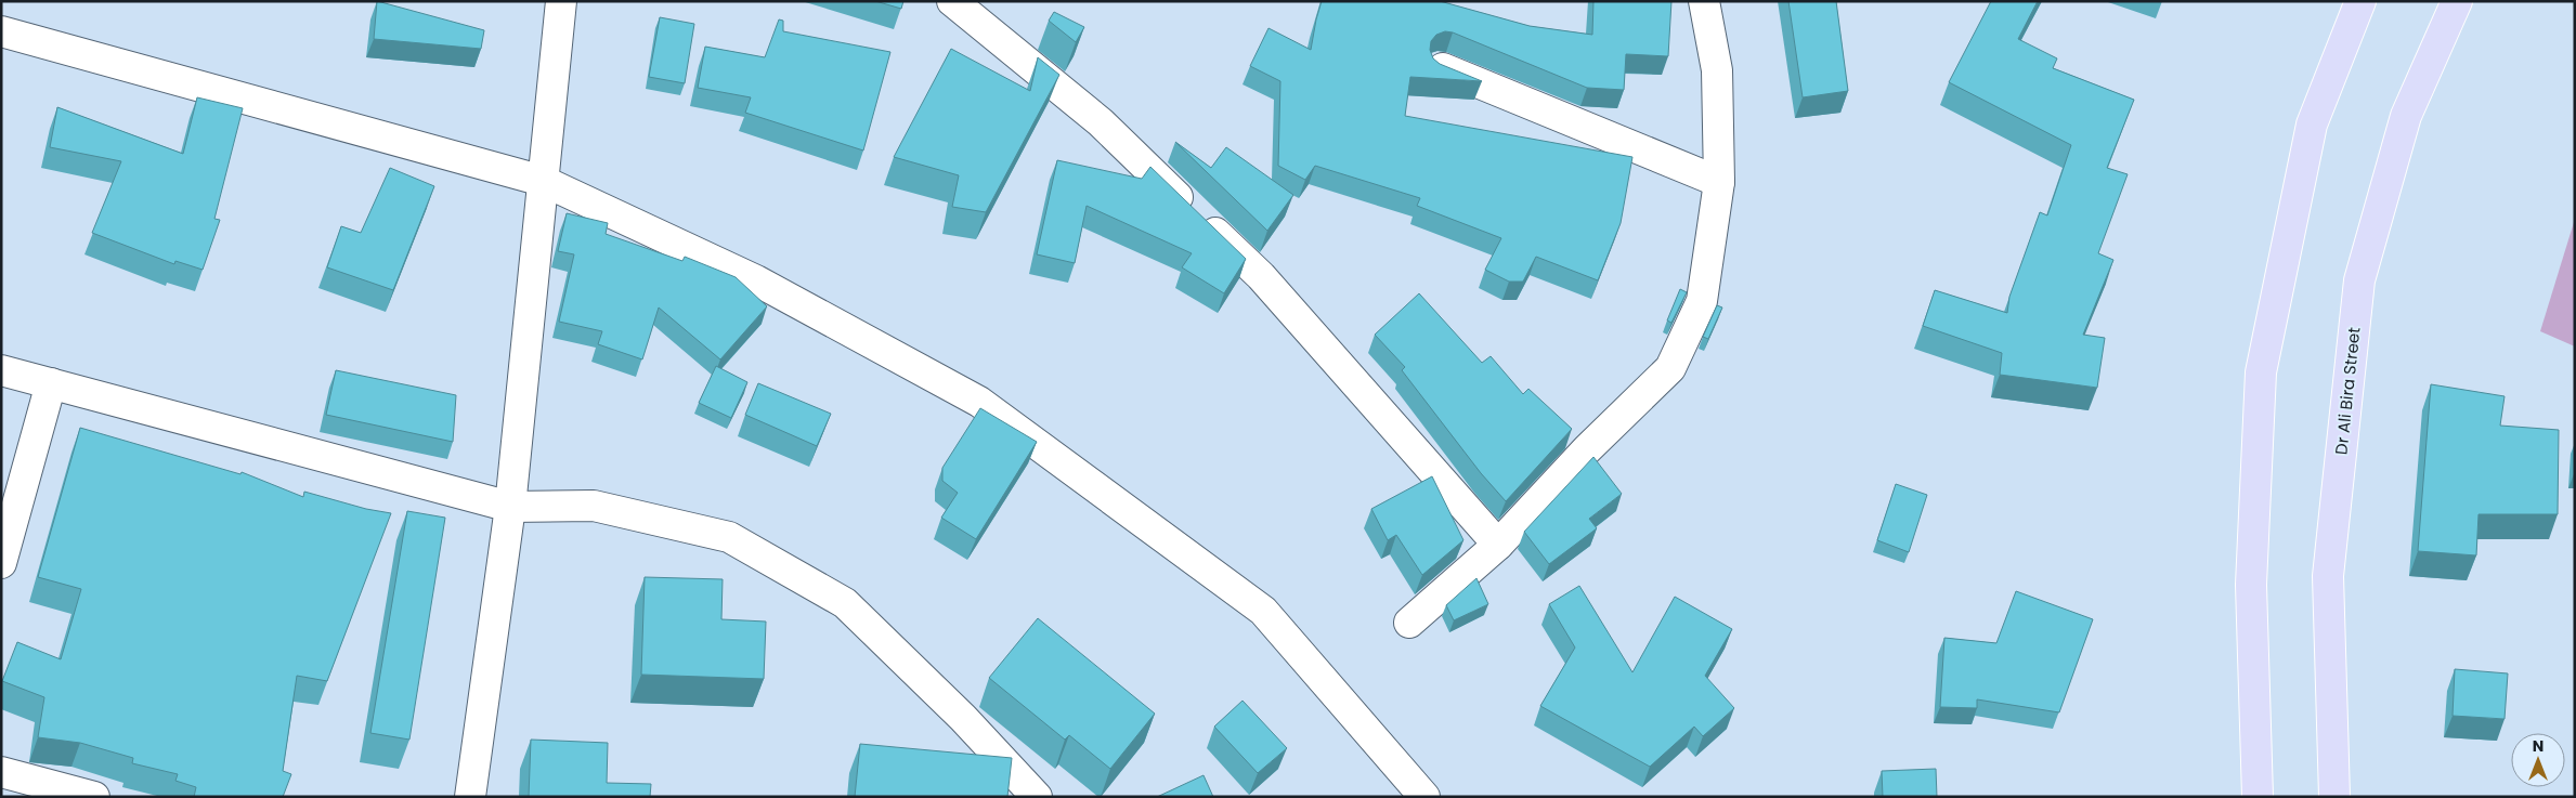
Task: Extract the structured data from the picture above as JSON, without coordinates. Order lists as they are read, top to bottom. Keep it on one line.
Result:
{"streets":{"main road":["Dr Ali Bira Street"]},"north":"top"}
